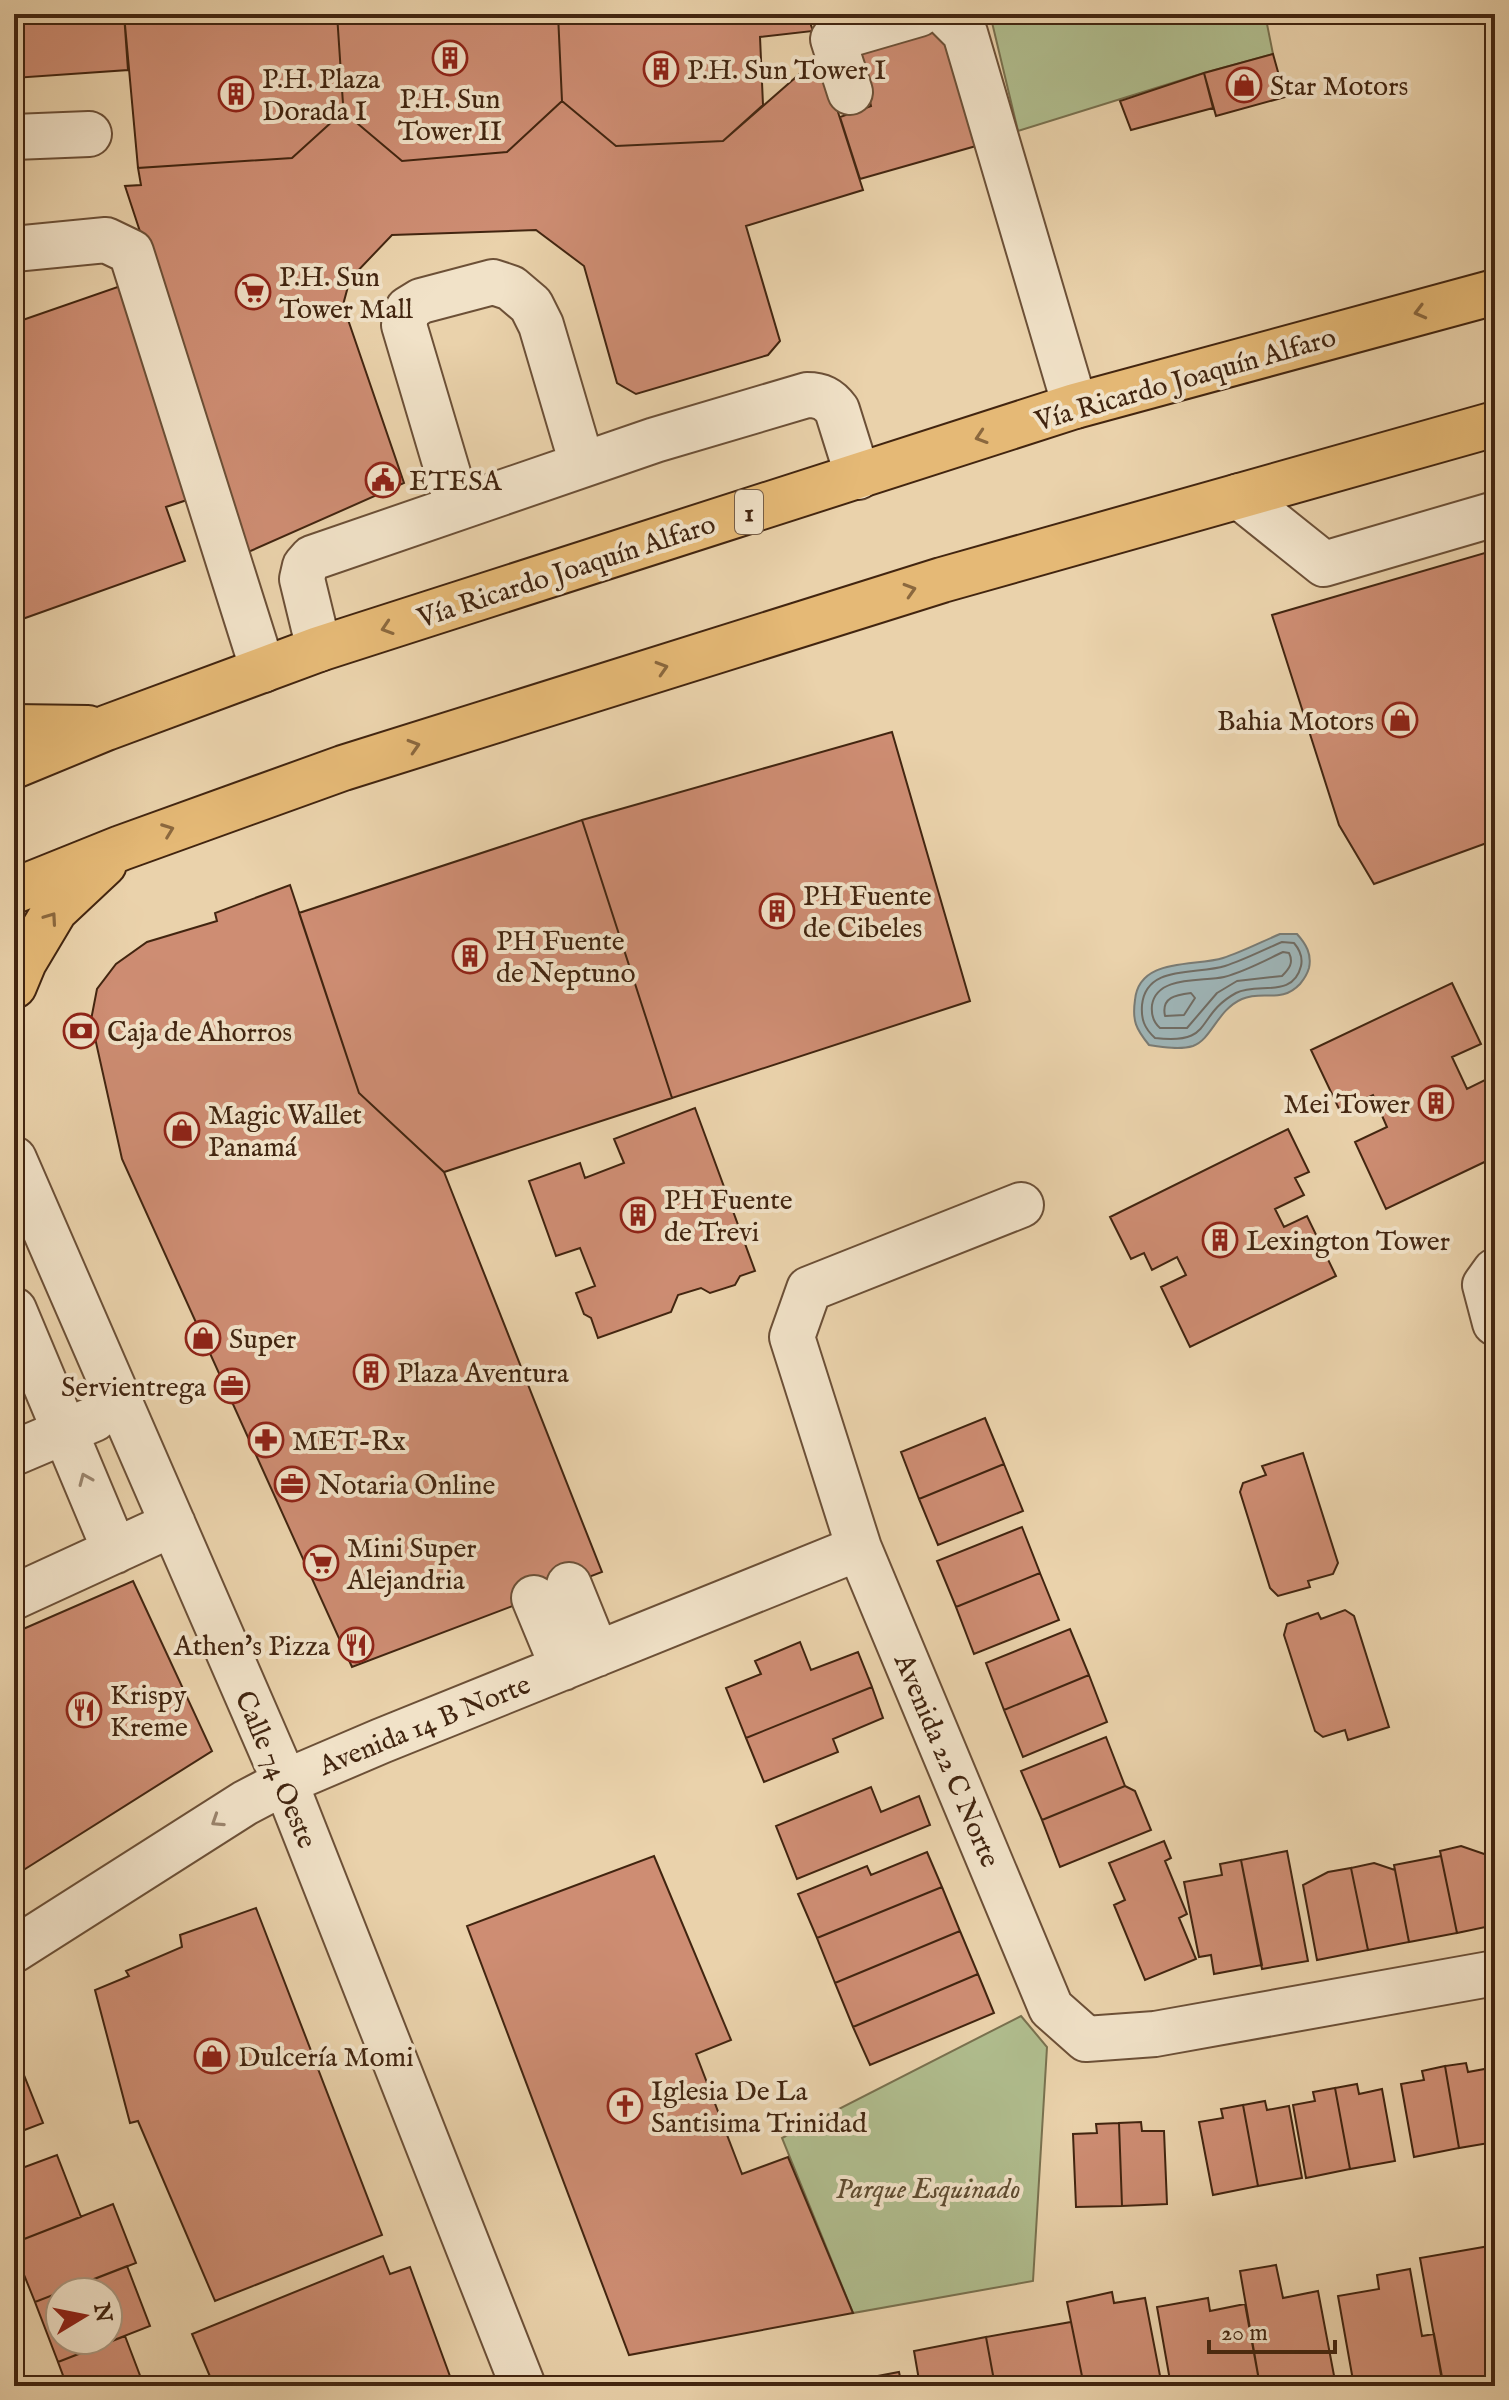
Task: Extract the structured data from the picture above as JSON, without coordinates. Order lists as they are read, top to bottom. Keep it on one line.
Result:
{"streets":{"main road":["Vía Ricardo Joaquín Alfaro","1"],"street":["Avenida 14 B Norte","Avenida 22 C Norte","Calle 74 Oeste"]},"crossings":[["Avenida 14 B Norte","Avenida 22 C Norte"],["Avenida 14 B Norte","Calle 74 Oeste"]],"parks":["Parque Esquinado"],"places":{"building":["P.H. Sun Tower II","P.H. Sun Tower I","P.H. Plaza Dorada I","PH Fuente de Cibeles","PH Fuente de Neptuno","Mei Tower","PH Fuente de Trevi","Lexington Tower","Plaza Aventura"],"shop":["Star Motors","Bahia Motors","Magic Wallet Panamá","Super","Dulcería Momi"],"supermarket":["P.H. Sun Tower Mall","Mini Super Alejandria"],"public building":["ETESA"],"bank":["Caja de Ahorros"],"office":["Servientrega","Notaria Online"],"pharmacy":["MET-Rx"],"restaurant":["Athen's Pizza","Krispy Kreme"],"church":["Iglesia De La Santisima Trinidad"]},"scale_bar":"20 m","north":"right"}
